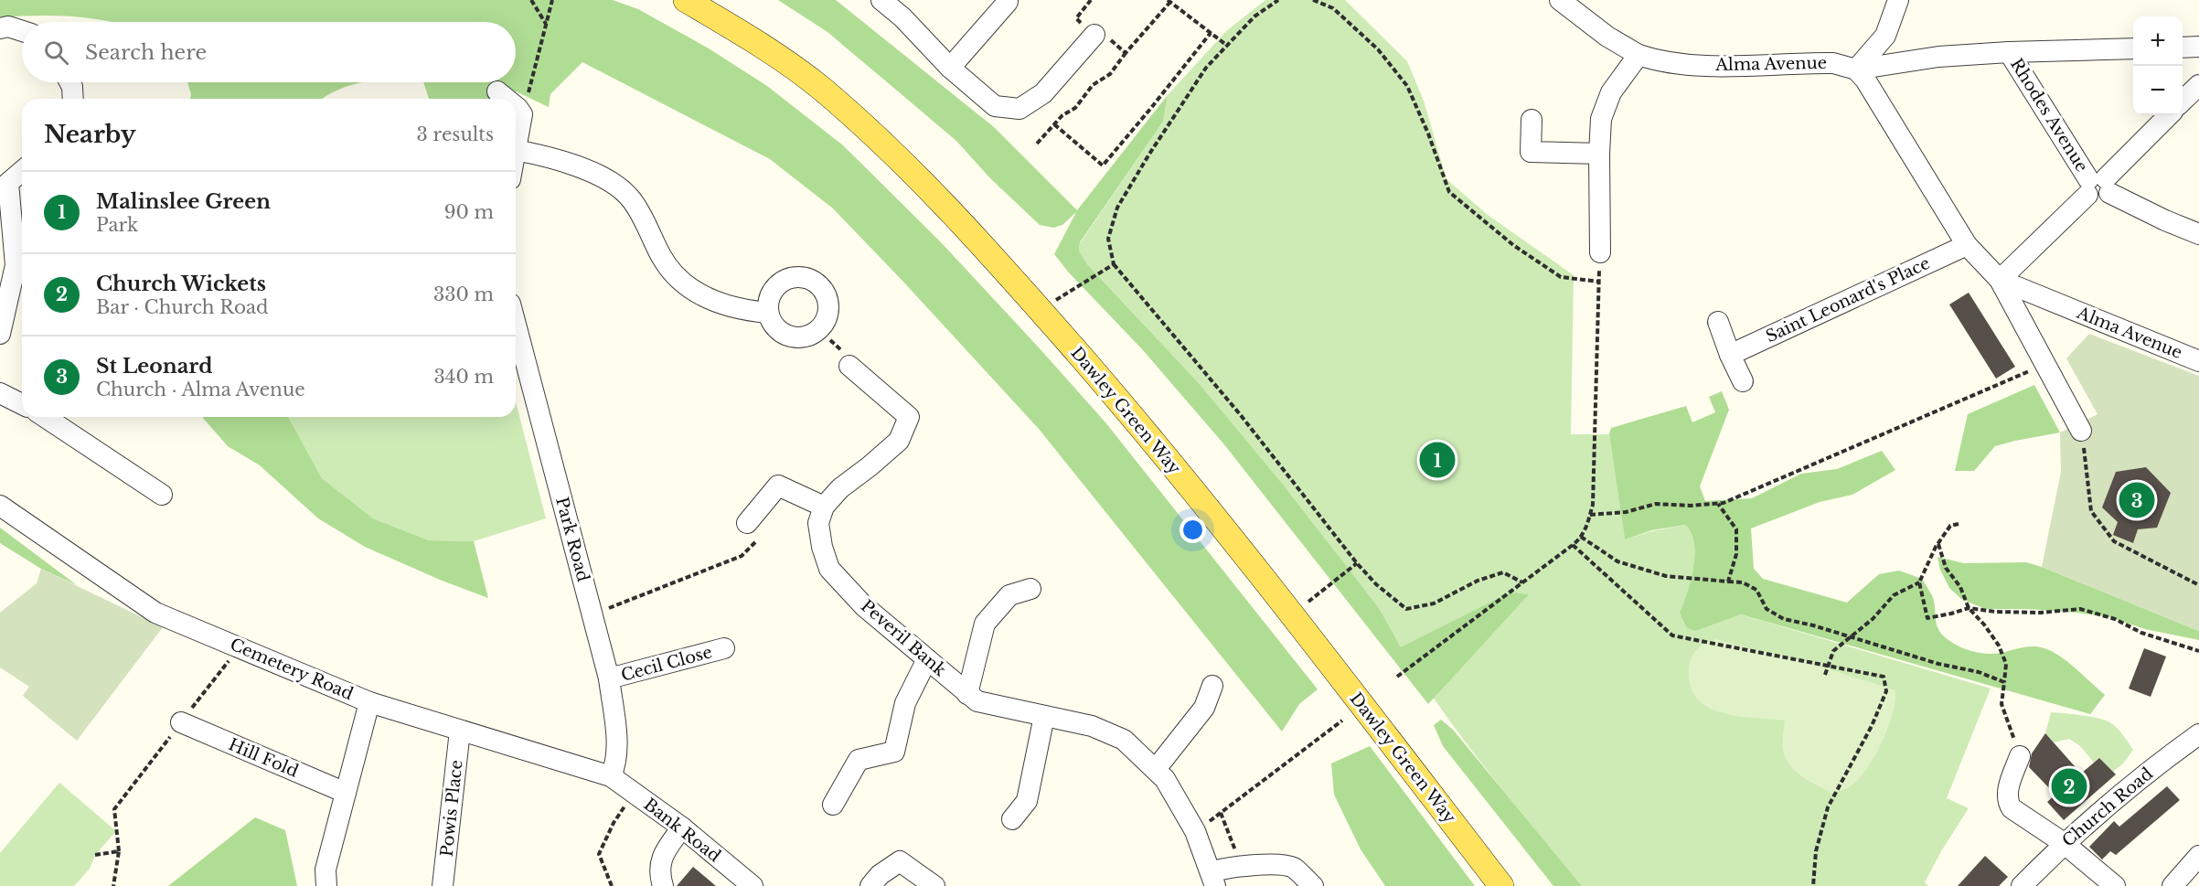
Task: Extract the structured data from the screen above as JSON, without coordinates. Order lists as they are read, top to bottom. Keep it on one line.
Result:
{"streets":{"main road":["Dawley Green Way"],"street":["Alma Avenue","Rhodes Avenue","Saint Leonard's Place","Park Road","Peveril Bank","Cecil Close","Cemetery Road","Hill Fold","Church Road","Powis Place","Bank Road"]},"crossings":[["Alma Avenue","Rhodes Avenue"],["Alma Avenue","Saint Leonard's Place"],["Park Road","Cecil Close"],["Park Road","Cemetery Road"],["Park Road","Bank Road"],["Cemetery Road","Powis Place"],["Cemetery Road","Bank Road"]],"page":{"map_buttons":["+","−"],"search":"Search here","heading":["Nearby","3 results"],"list":[{"mark":"1","name":"Malinslee Green","note":"Park","value":"90 m"},{"mark":"2","name":"Church Wickets","note":"Bar · Church Road","value":"330 m"},{"mark":"3","name":"St Leonard","note":"Church · Alma Avenue","value":"340 m"}],"pins":["1","3","2"]}}
